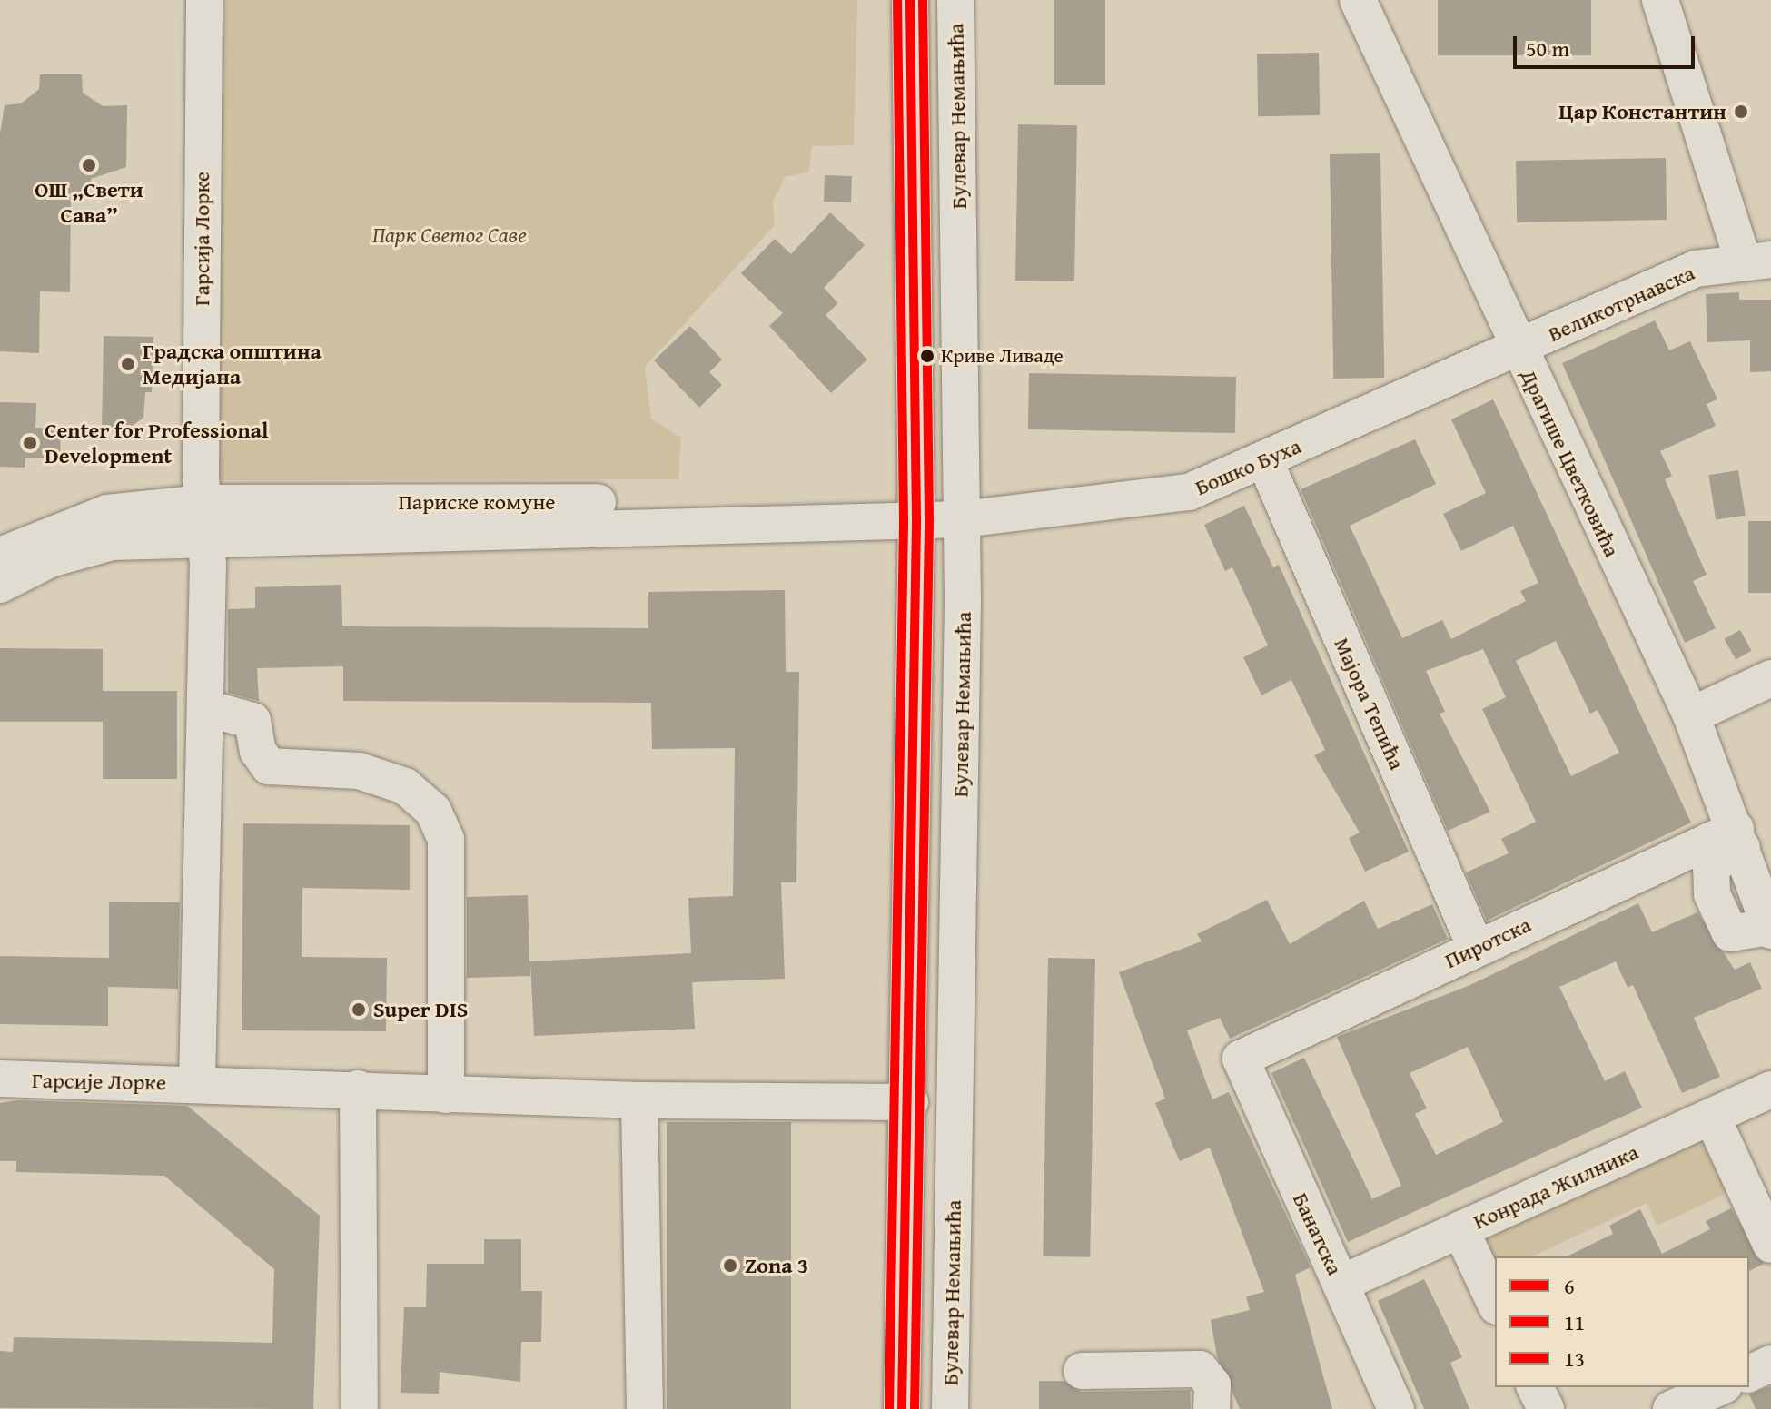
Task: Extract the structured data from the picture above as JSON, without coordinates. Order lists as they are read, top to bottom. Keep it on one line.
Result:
{"streets":{"street":["Булевар Немањића","Гарсија Лорке","Великотрнавска","Драгише Цветковића","Бошко Буха","Париске комуне","Мајора Тепића","Пиротска","Гарсије Лорке","Конрада Жилника","Банатска"]},"crossings":[["Булевар Немањића","Бошко Буха"],["Булевар Немањића","Париске комуне"],["Гарсија Лорке","Париске комуне"],["Гарсија Лорке","Гарсије Лорке"],["Великотрнавска","Драгише Цветковића"],["Великотрнавска","Бошко Буха"],["Драгише Цветковића","Бошко Буха"],["Драгише Цветковића","Пиротска"],["Бошко Буха","Париске комуне"],["Бошко Буха","Мајора Тепића"],["Мајора Тепића","Пиротска"],["Пиротска","Банатска"],["Конрада Жилника","Банатска"]],"parks":["Парк Светог Саве"],"places":["Цар Константин","ОШ „Свети Сава”","Криве Ливаде","Градска општина Медијана","Center for Professional Development","Super DIS","Zona 3"],"lines":["transit line 6","transit line 11","transit line 13"],"legend":["6","11","13"],"scale_bar":"50 m"}
